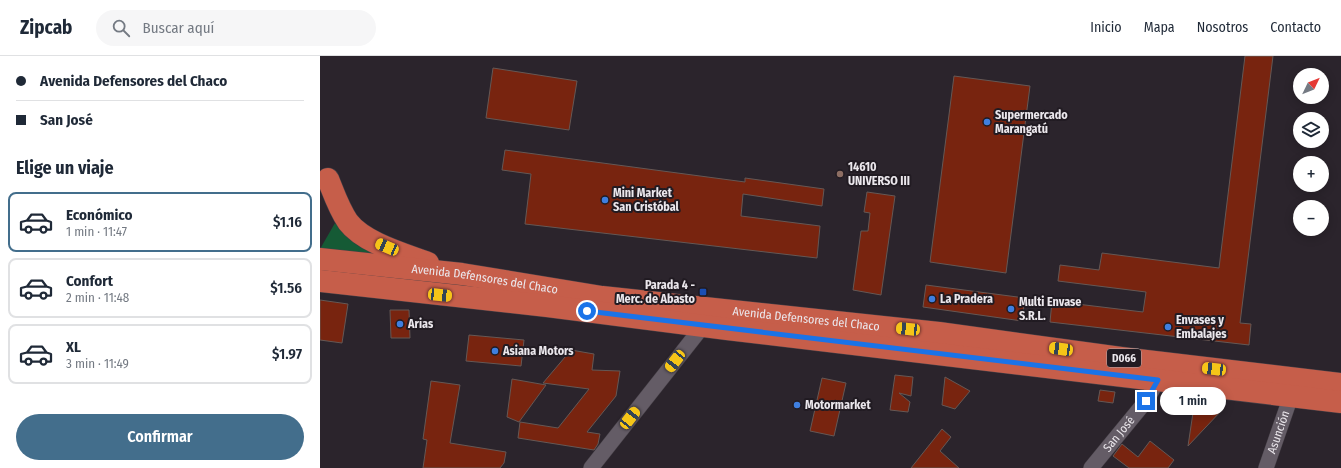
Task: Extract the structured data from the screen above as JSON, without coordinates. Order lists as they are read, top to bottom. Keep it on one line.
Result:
{"streets":{"highway":["Avenida Defensores del Chaco","D066"],"street":["Asunción","San José"]},"crossings":[["Avenida Defensores del Chaco","Asunción"],["Avenida Defensores del Chaco","San José"]],"places":{"other":["Supermercado Marangatú","14610 UNIVERSO III","Mini Market San Cristóbal","La Pradera","Multi Envase S.R.L.","Arias","Envases y Embalajes","Asiana Motors","Motormarket"],"transit":["Parada 4 - Merc. de Abasto"]},"north":"top right","page":{"header":"Zipcab","search":"Buscar aquí","nav":["Inicio","Mapa","Nosotros","Contacto"],"banner":["Avenida Defensores del Chaco","San José"],"map_buttons":["+","−"],"heading":"Elige un viaje","list":[{"name":"Económico","note":"1 min · 11:47","value":"$1.16"},{"name":"Confort","note":"2 min · 11:48","value":"$1.56"},{"name":"XL","note":"3 min · 11:49","value":"$1.97"}],"bubble":"1 min","buttons":"Confirmar"}}
